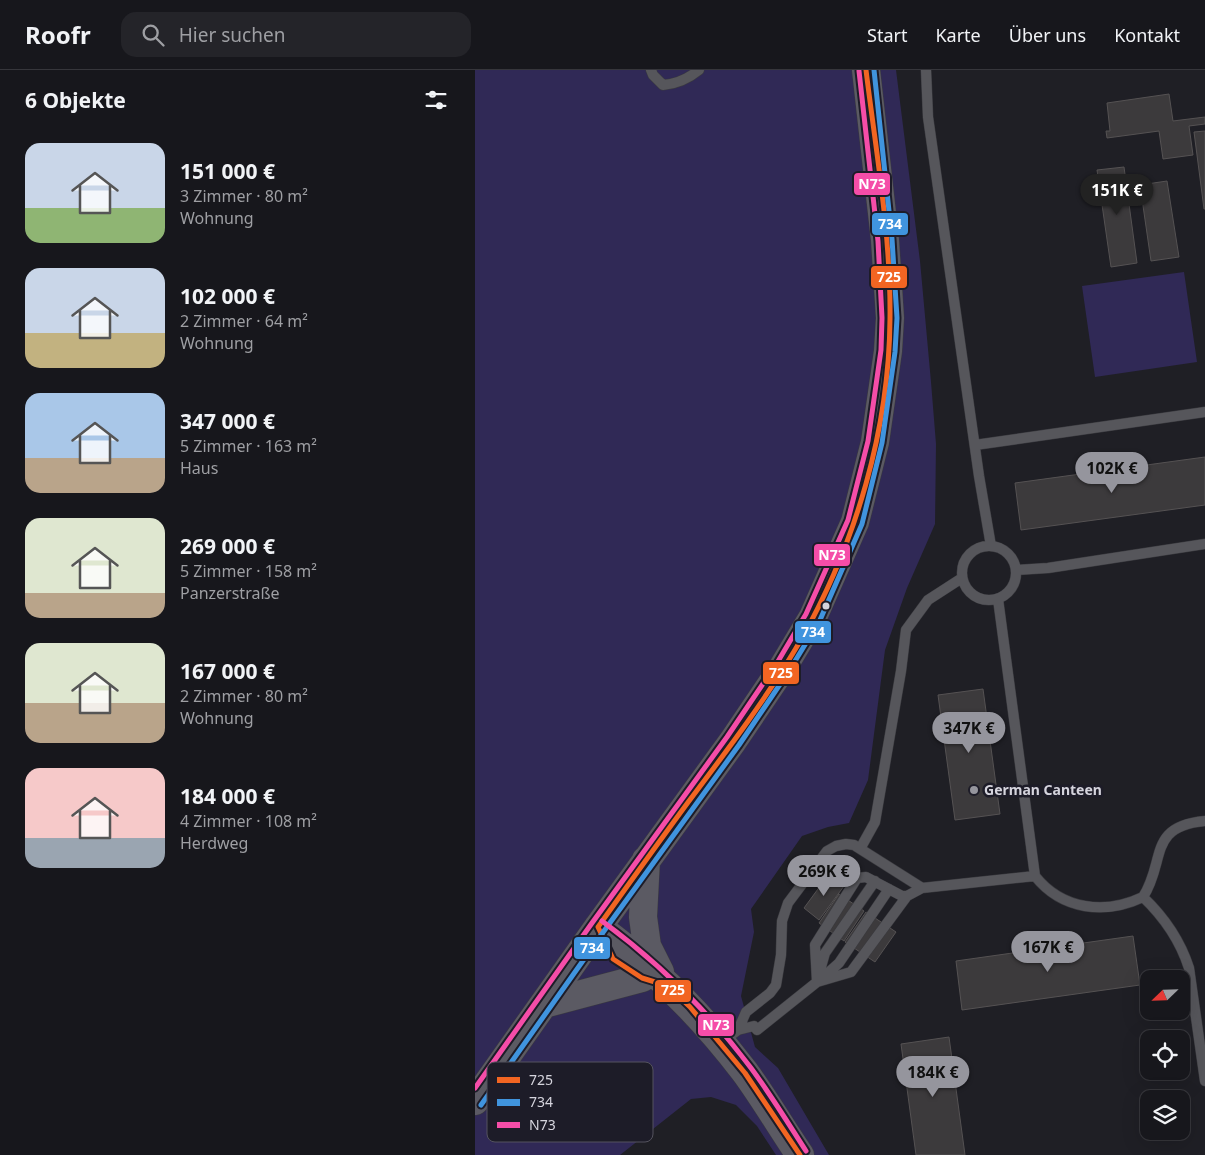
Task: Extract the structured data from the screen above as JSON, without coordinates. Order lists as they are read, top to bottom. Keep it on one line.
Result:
{"places":["German Canteen"],"lines":["transit line 725","transit line 734","transit line N73"],"legend":["725","734","N73"],"north":"bottom left","page":{"header":"Roofr","search":"Hier suchen","nav":["Start","Karte","Über uns","Kontakt"],"heading":"6 Objekte","list":[{"name":"151 000 €","note":"3 Zimmer · 80 m² · Wohnung"},{"name":"102 000 €","note":"2 Zimmer · 64 m² · Wohnung"},{"name":"347 000 €","note":"5 Zimmer · 163 m² · Haus"},{"name":"269 000 €","note":"5 Zimmer · 158 m² · Panzerstraße"},{"name":"167 000 €","note":"2 Zimmer · 80 m² · Wohnung"},{"name":"184 000 €","note":"4 Zimmer · 108 m² · Herdweg"}],"price":["151K €","102K €","347K €","269K €","167K €","184K €"]}}
